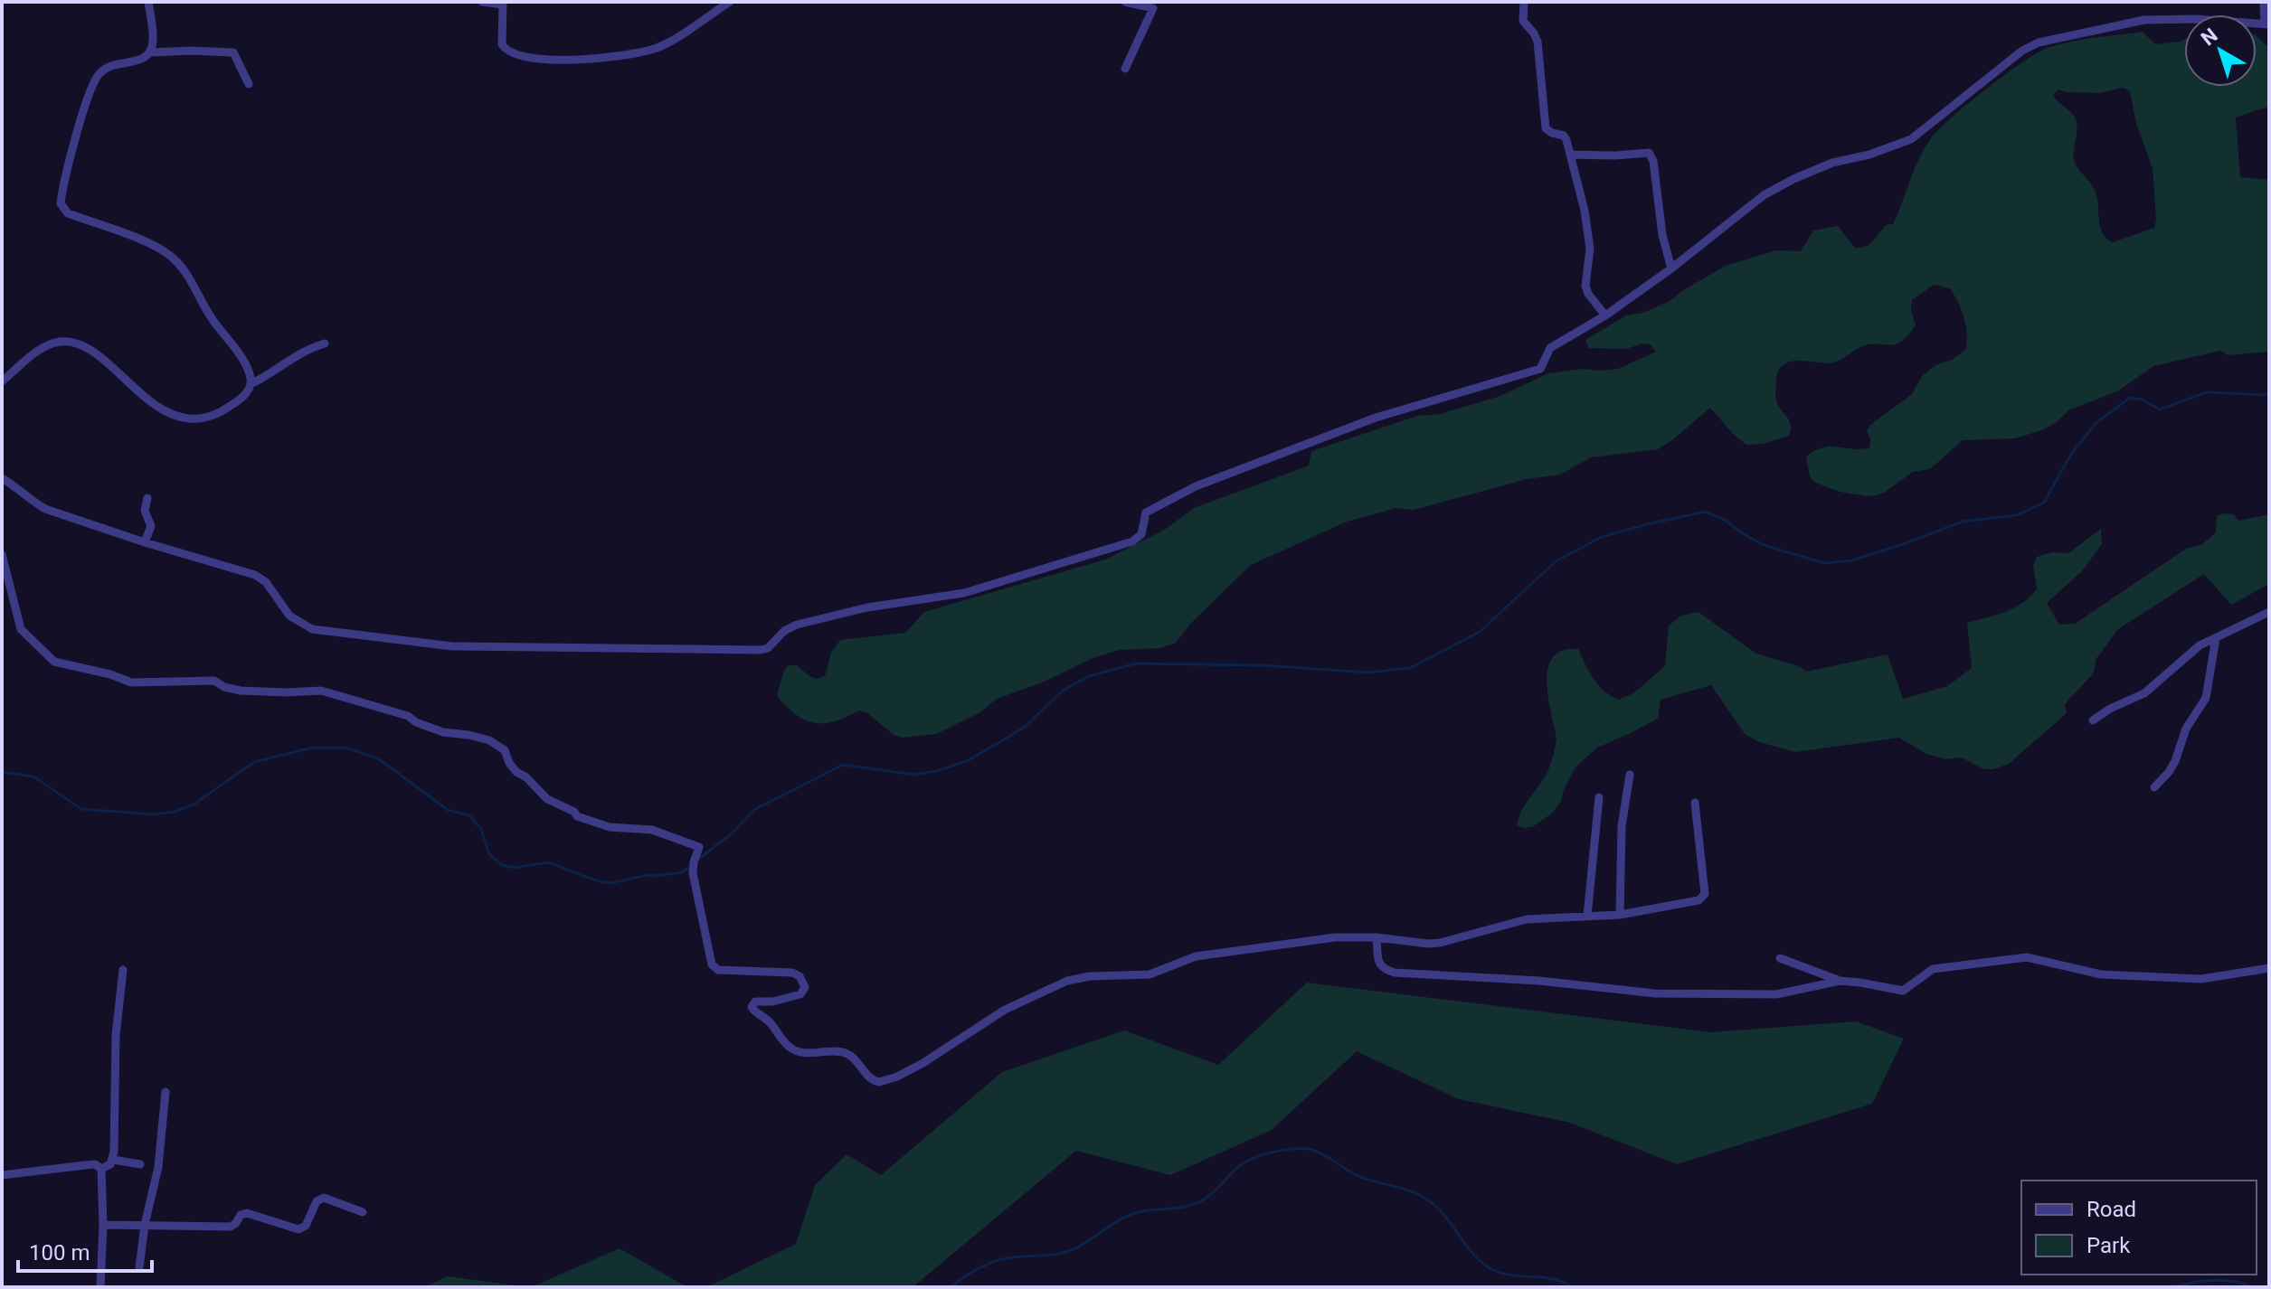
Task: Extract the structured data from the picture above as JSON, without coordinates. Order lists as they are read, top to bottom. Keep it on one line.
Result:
{"legend":["Road","Park"],"scale_bar":"100 m","north":"top left"}
